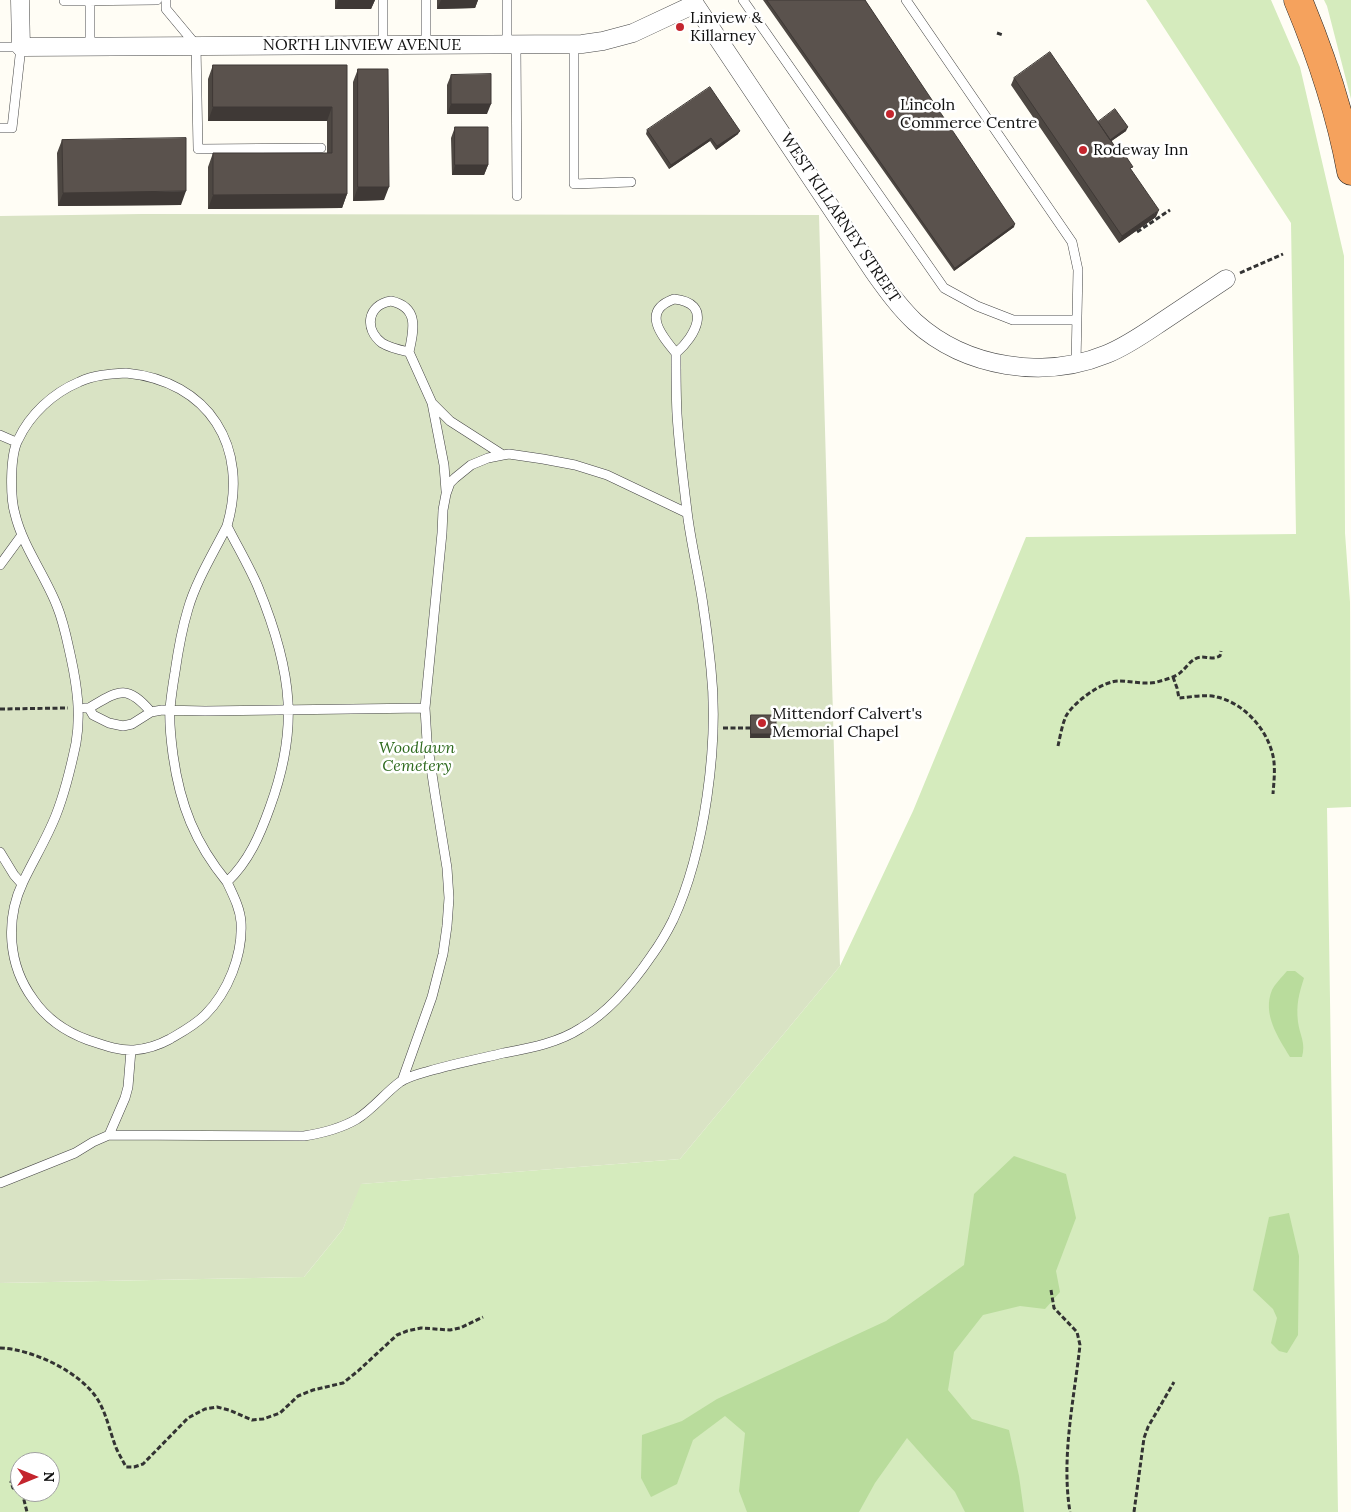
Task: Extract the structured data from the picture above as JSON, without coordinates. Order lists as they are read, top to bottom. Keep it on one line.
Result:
{"streets":{"street":["NORTH LINVIEW AVENUE","WEST KILLARNEY STREET"]},"crossings":[["NORTH LINVIEW AVENUE","WEST KILLARNEY STREET"]],"parks":["Woodlawn Cemetery"],"places":["Linview & Killarney","Lincoln Commerce Centre","Rodeway Inn","Mittendorf Calvert's Memorial Chapel"],"north":"right"}
